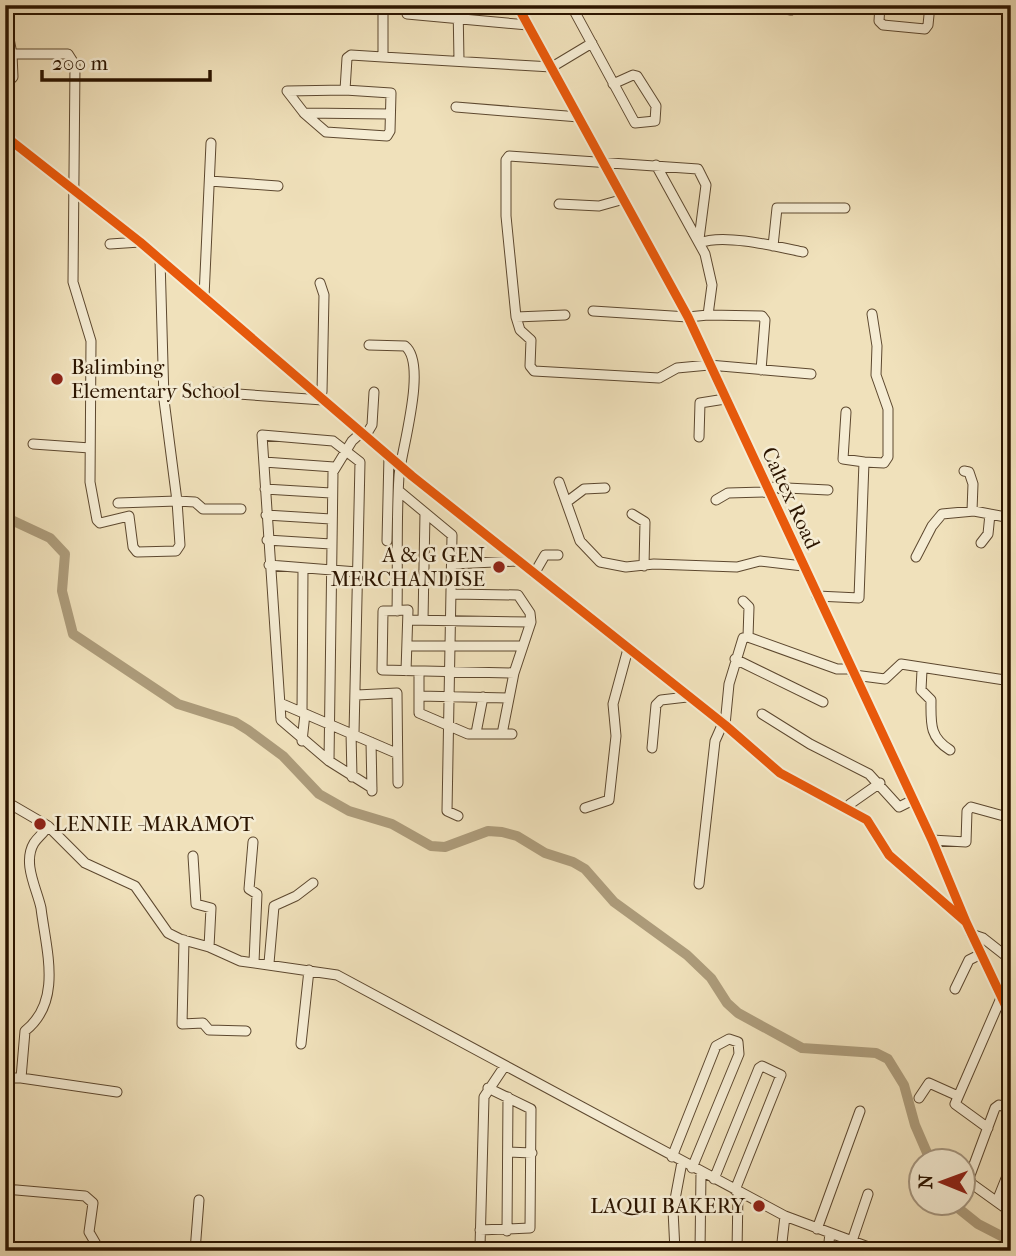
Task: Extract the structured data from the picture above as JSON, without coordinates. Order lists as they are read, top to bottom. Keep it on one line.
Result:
{"streets":{"street":["Caltex Road"]},"places":["Balimbing Elementary School","A & G GEN MERCHANDISE","LENNIE -MARAMOT","LAQUI BAKERY"],"scale_bar":"200 m","north":"left"}
